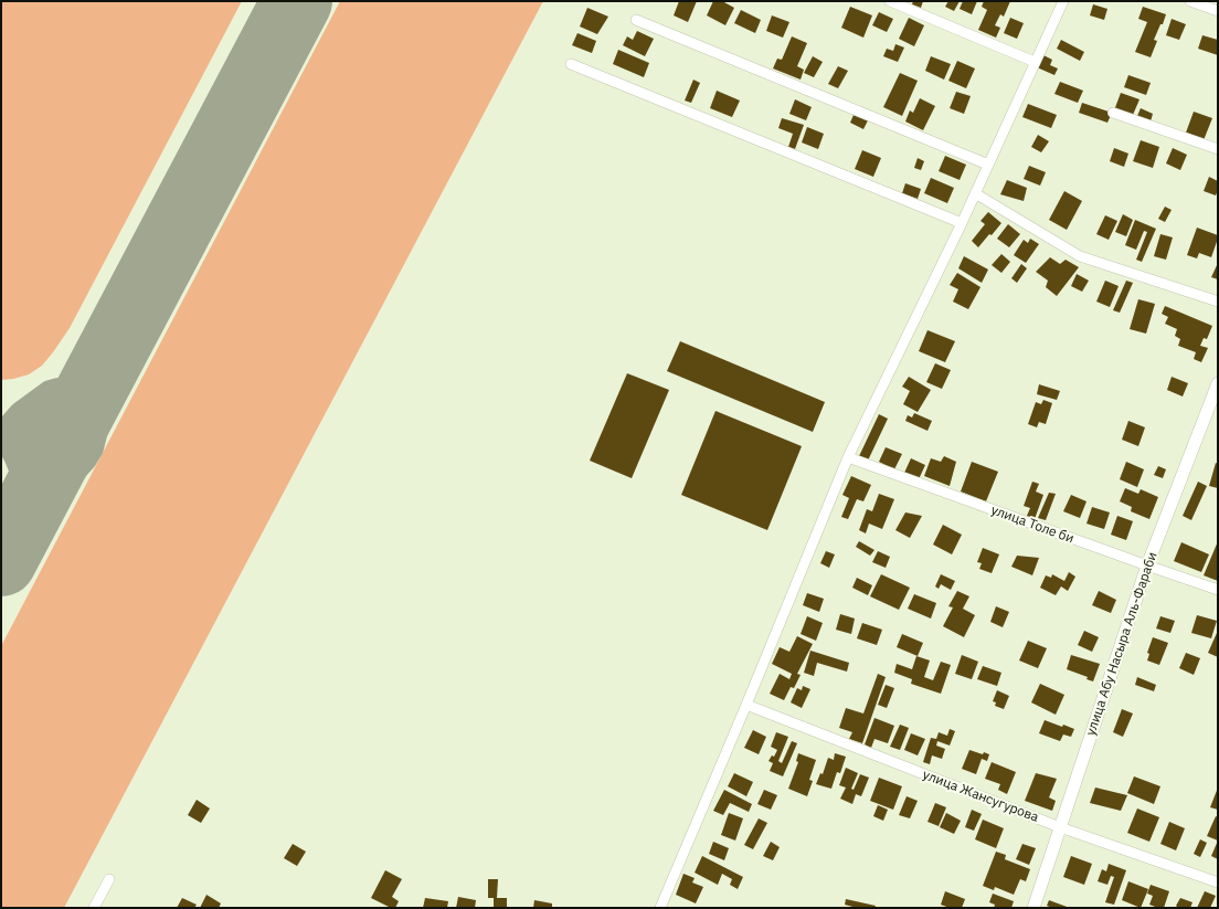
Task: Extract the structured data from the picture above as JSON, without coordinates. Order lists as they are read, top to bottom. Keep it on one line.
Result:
{"streets":{"street":["улица Толе би","улица Абу Насыра Аль-Фараби","улица Жансугурова"]},"crossings":[["улица Толе би","улица Абу Насыра Аль-Фараби"],["улица Абу Насыра Аль-Фараби","улица Жансугурова"]]}
